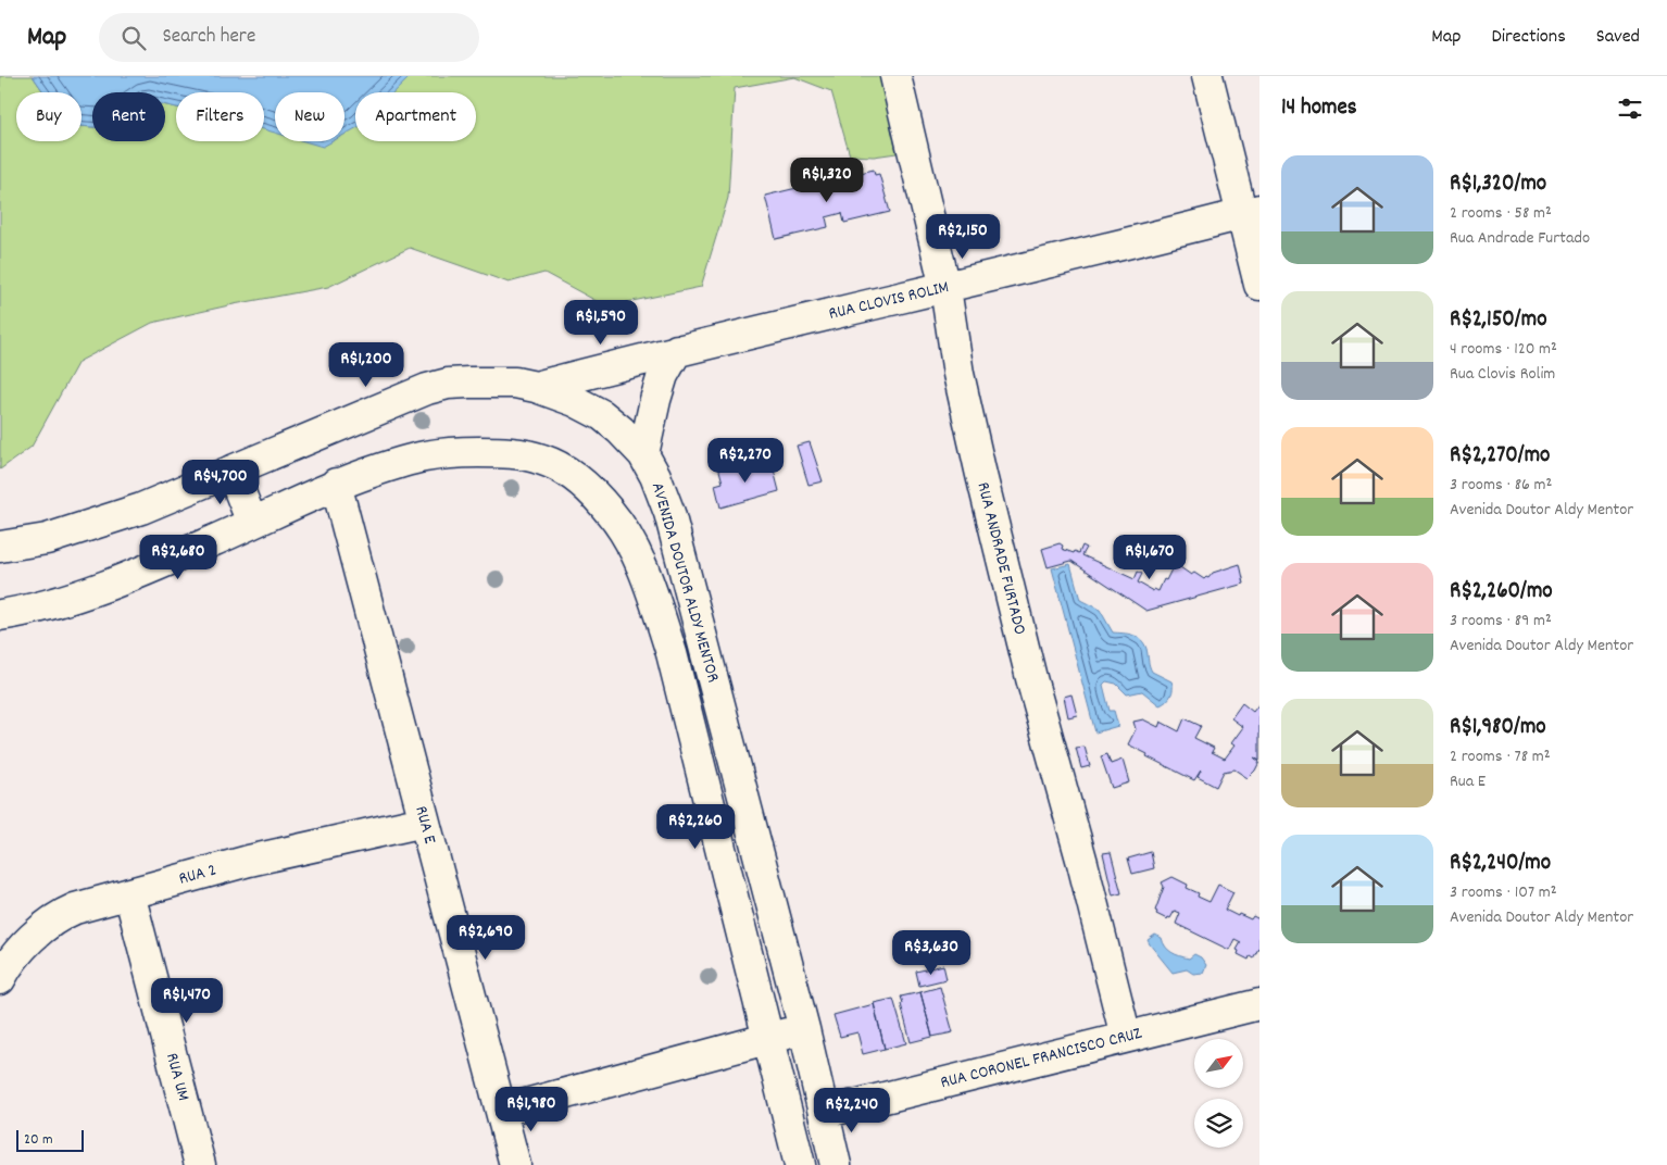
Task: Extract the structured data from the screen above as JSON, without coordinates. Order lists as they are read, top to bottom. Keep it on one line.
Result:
{"streets":{"street":["RUA CLOVIS ROLIM","RUA ANDRADE FURTADO","AVENIDA DOUTOR ALDY MENTOR","RUA E","RUA 2","RUA CORONEL FRANCISCO CRUZ","RUA UM"]},"crossings":[["RUA CLOVIS ROLIM","RUA ANDRADE FURTADO"],["RUA CLOVIS ROLIM","AVENIDA DOUTOR ALDY MENTOR"],["RUA ANDRADE FURTADO","RUA CORONEL FRANCISCO CRUZ"],["AVENIDA DOUTOR ALDY MENTOR","RUA E"],["AVENIDA DOUTOR ALDY MENTOR","RUA CORONEL FRANCISCO CRUZ"],["RUA E","RUA 2"],["RUA 2","RUA UM"]],"scale_bar":"20 m","north":"top right","page":{"header":"Map","search":"Search here","nav":["Map","Directions","Saved"],"heading":"14 homes","chip":["Buy","Rent","Filters","New","Apartment"],"list":[{"name":"R$1,320/mo","note":"2 rooms · 58 m² · Rua Andrade Furtado"},{"name":"R$2,150/mo","note":"4 rooms · 120 m² · Rua Clovis Rolim"},{"name":"R$2,270/mo","note":"3 rooms · 86 m² · Avenida Doutor Aldy Mentor"},{"name":"R$2,260/mo","note":"3 rooms · 89 m² · Avenida Doutor Aldy Mentor"},{"name":"R$1,980/mo","note":"2 rooms · 78 m² · Rua E"},{"name":"R$2,240/mo","note":"3 rooms · 107 m² · Avenida Doutor Aldy Mentor"}],"price":["R$1,320","R$2,150","R$1,590","R$1,200","R$2,270","R$4,700","R$2,680","R$1,670","R$2,260","R$2,690","R$3,630","R$1,470","R$1,980","R$2,240"],"scale":"20 m"}}
